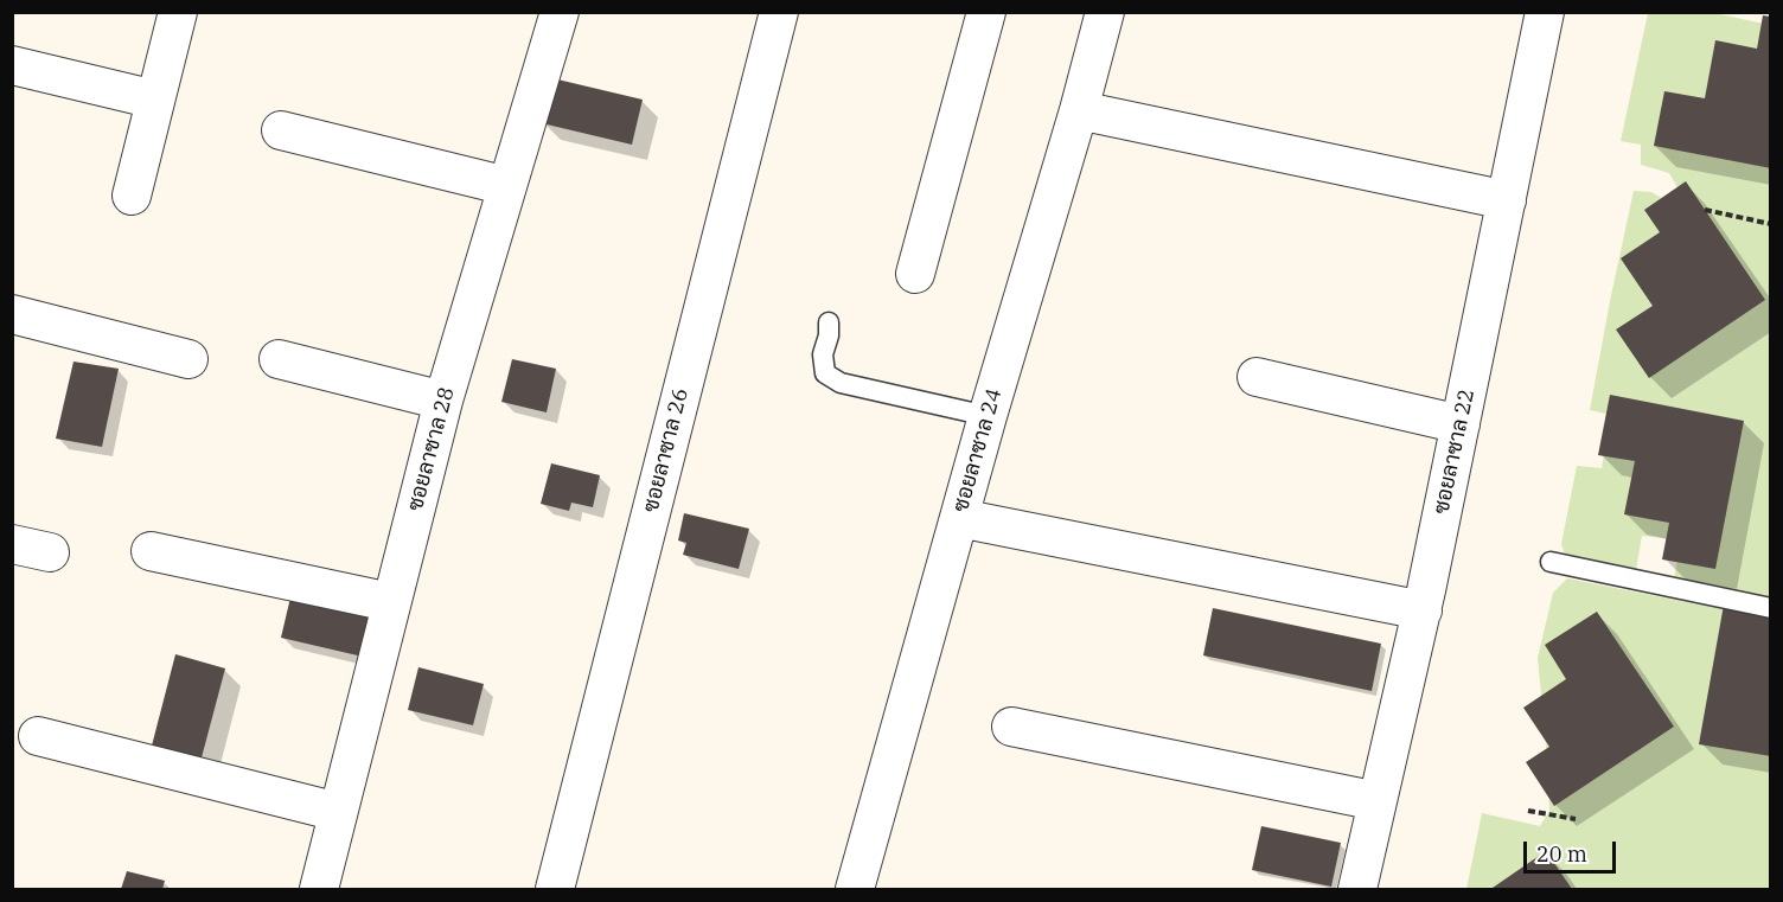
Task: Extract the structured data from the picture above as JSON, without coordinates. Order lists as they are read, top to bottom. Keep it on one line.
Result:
{"streets":{"street":["ซอยลาซาล 28","ซอยลาซาล 26","ซอยลาซาล 24","ซอยลาซาล 22"]},"scale_bar":"20 m"}
